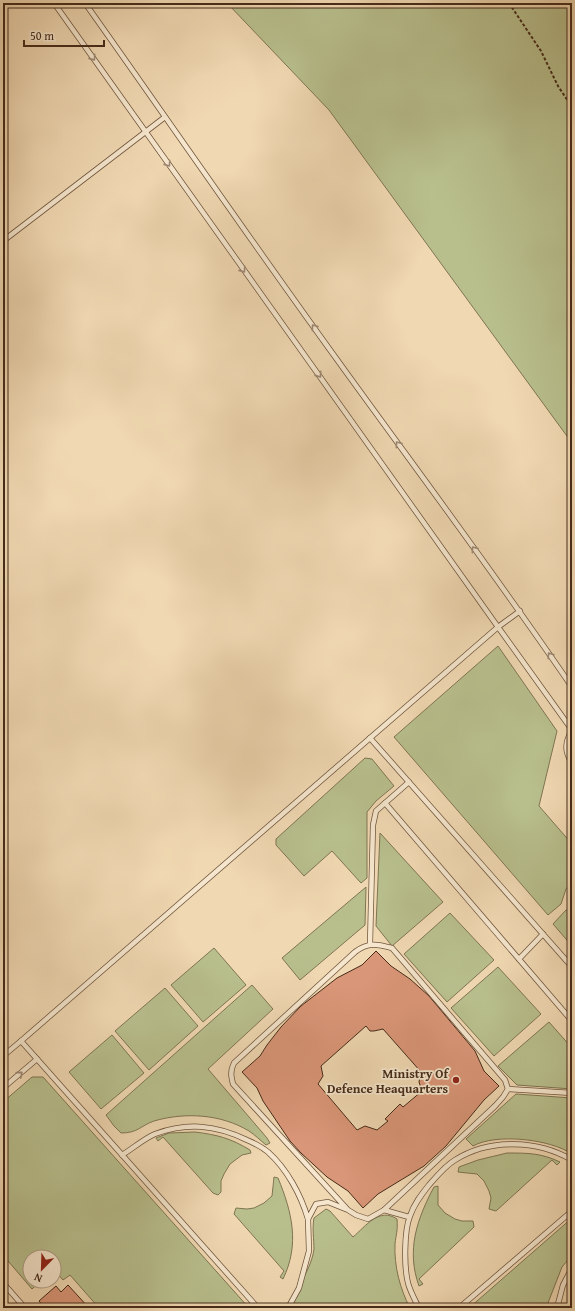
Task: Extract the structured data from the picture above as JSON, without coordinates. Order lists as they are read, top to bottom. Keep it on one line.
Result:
{"places":["Ministry Of Defence Heaquarters"],"scale_bar":"50 m","north":"bottom left"}
